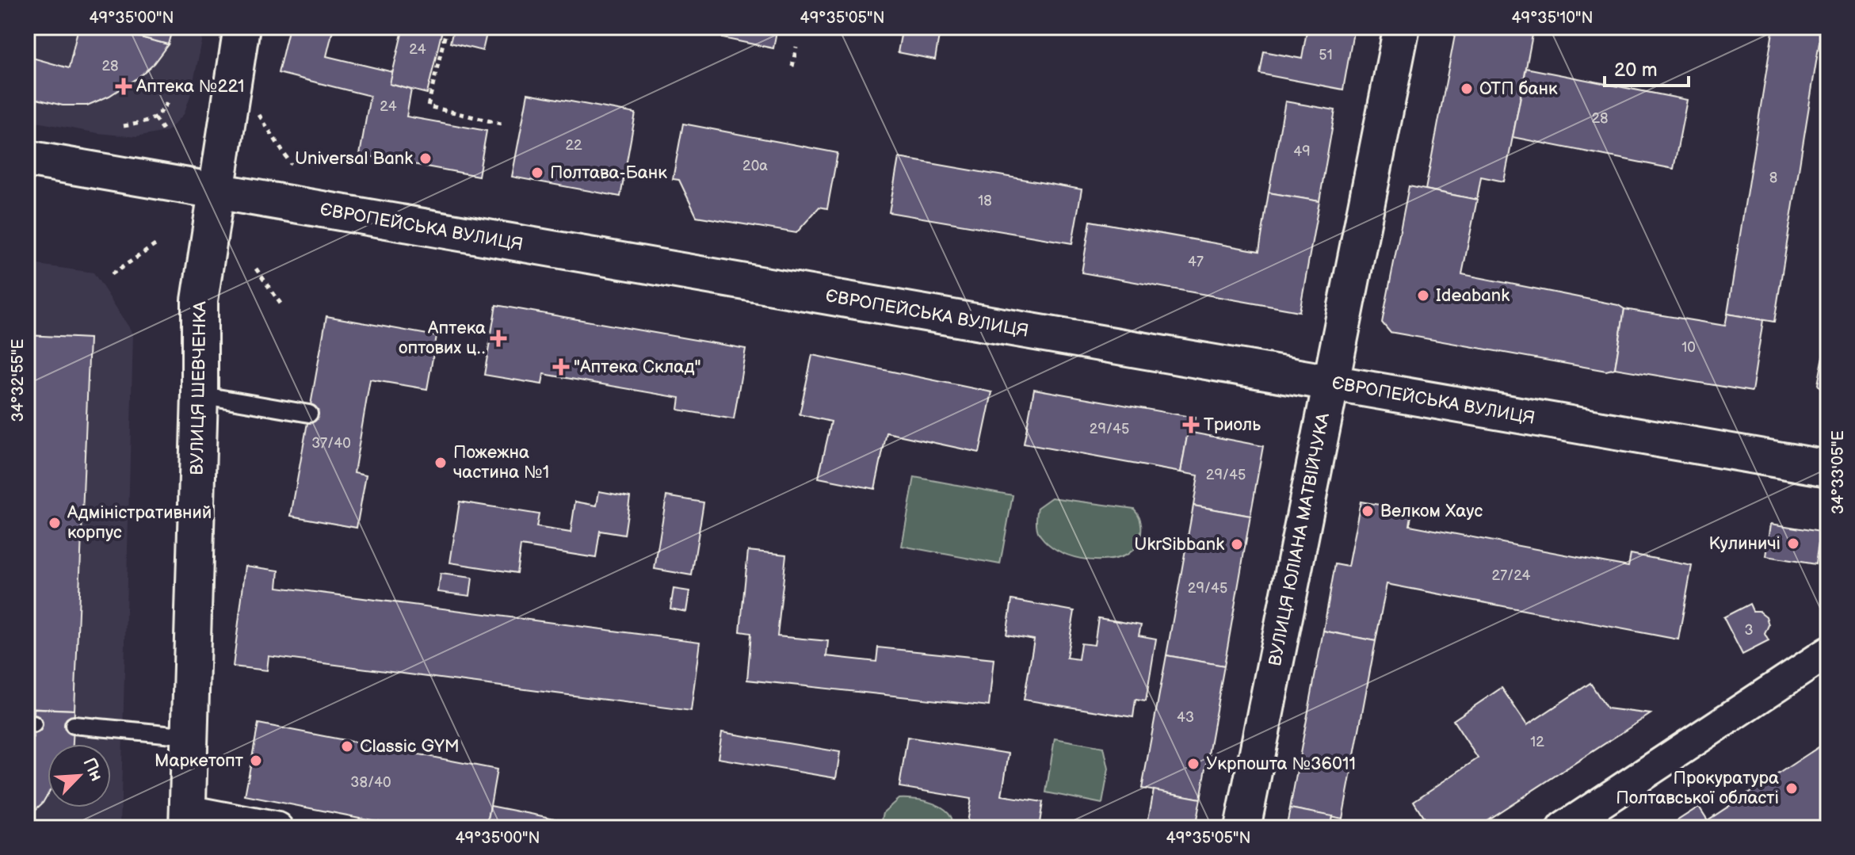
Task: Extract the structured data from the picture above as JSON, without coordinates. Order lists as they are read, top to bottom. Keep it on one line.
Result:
{"streets":{"main road":["ЄВРОПЕЙСЬКА ВУЛИЦЯ","ВУЛИЦЯ ШЕВЧЕНКА","ВУЛИЦЯ ЮЛІАНА МАТВІЙЧУКА"]},"crossings":[["ЄВРОПЕЙСЬКА ВУЛИЦЯ","ВУЛИЦЯ ШЕВЧЕНКА"],["ЄВРОПЕЙСЬКА ВУЛИЦЯ","ВУЛИЦЯ ЮЛІАНА МАТВІЙЧУКА"]],"places":{"health":["Аптека №221","Аптека оптових ц‥","\"Аптека Склад\"","Триоль"],"other":["ОТП банк","Universal Bank","Полтава-Банк","Ideabank","Пожежна частина №1","Велком Хаус","Адміністративний корпус","Кулиничі","UkrSibbank","Classic GYM","Маркетопт","Укрпошта №36011","Прокуратура Полтавської області"]},"house_numbers":["24","51","28","24","28","22","49","20а","8","18","47","10","29/45","37/40","29/45","27/24","29/45","3","43","12","38/40"],"scale_bar":"20 m","north":"top right","coordinates":["49°35'00\"N","49°35'05\"N","49°35'10\"N","34°32'55\"E","34°33'05\"E"]}
